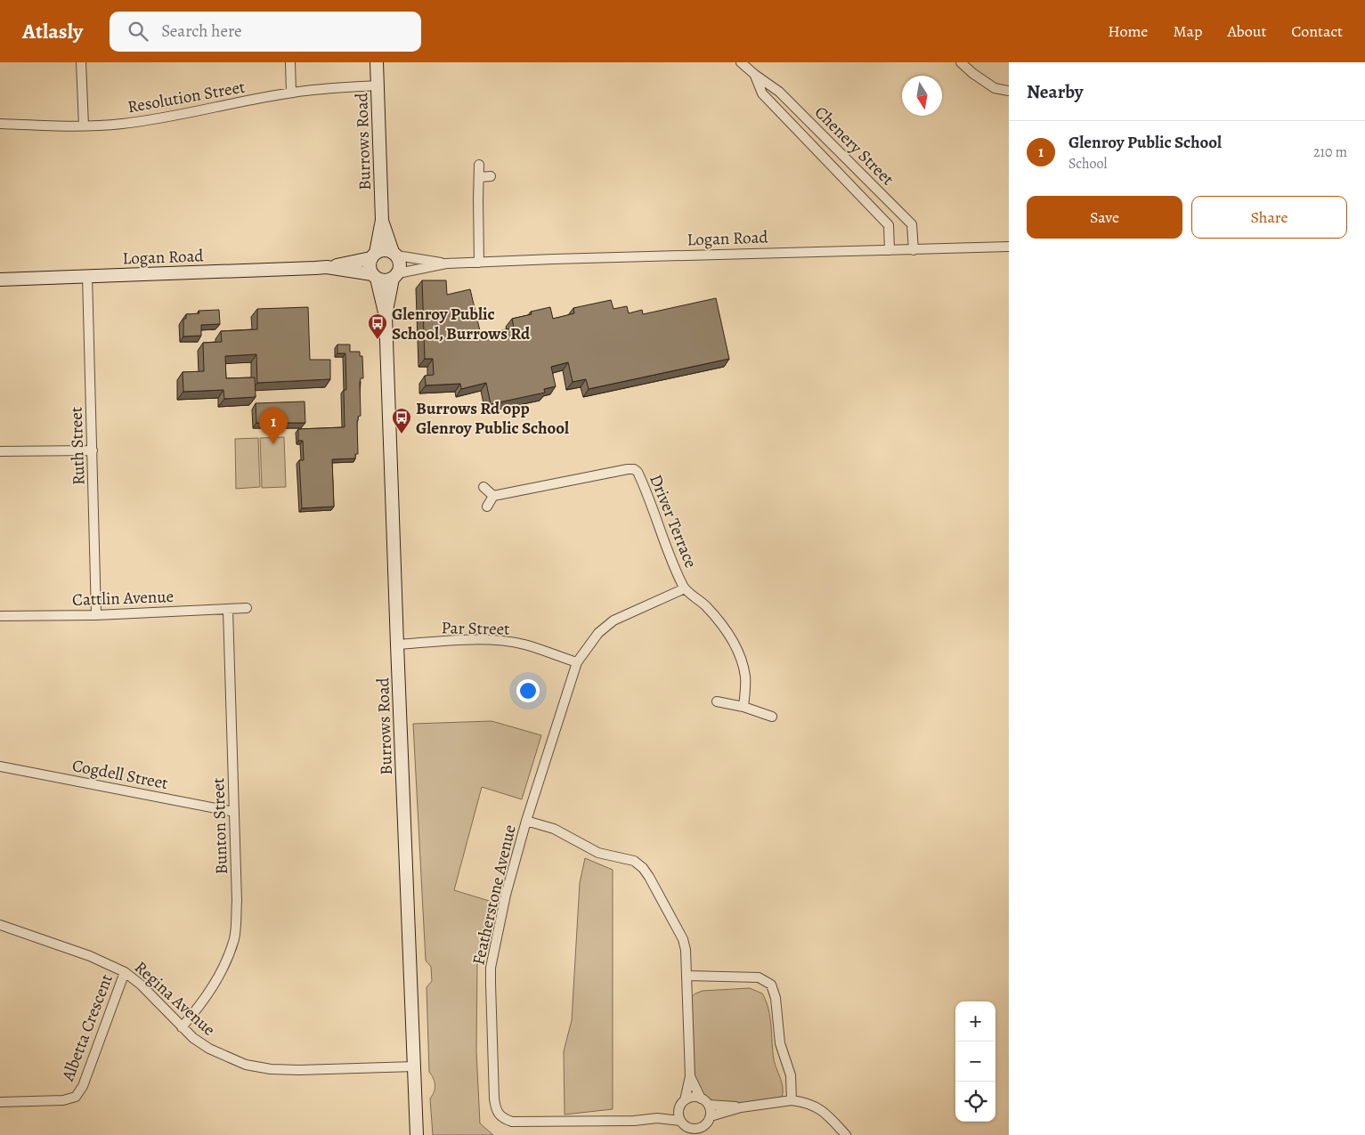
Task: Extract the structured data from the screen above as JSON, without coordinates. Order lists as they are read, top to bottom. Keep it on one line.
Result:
{"streets":{"main road":["Burrows Road","Logan Road"],"street":["Resolution Street","Chenery Street","Ruth Street","Driver Terrace","Cattlin Avenue","Par Street","Cogdell Street","Bunton Street","Featherstone Avenue","Regina Avenue","Albetta Crescent"]},"crossings":[["Resolution Street","Burrows Road"],["Burrows Road","Logan Road"],["Burrows Road","Par Street"],["Burrows Road","Regina Avenue"],["Chenery Street","Logan Road"],["Logan Road","Ruth Street"],["Ruth Street","Cattlin Avenue"],["Driver Terrace","Featherstone Avenue"],["Cattlin Avenue","Bunton Street"],["Par Street","Featherstone Avenue"],["Cogdell Street","Bunton Street"],["Bunton Street","Regina Avenue"],["Regina Avenue","Albetta Crescent"]],"places":{"bus stop":["Glenroy Public School, Burrows Rd","Burrows Rd opp Glenroy Public School"]},"north":"bottom","page":{"header":"Atlasly","search":"Search here","nav":["Home","Map","About","Contact"],"heading":"Nearby","list":[{"mark":"1","name":"Glenroy Public School","note":"School","value":"210 m"}],"buttons":["Save","Share"],"pins":"1","map_buttons":["+","−"]}}
